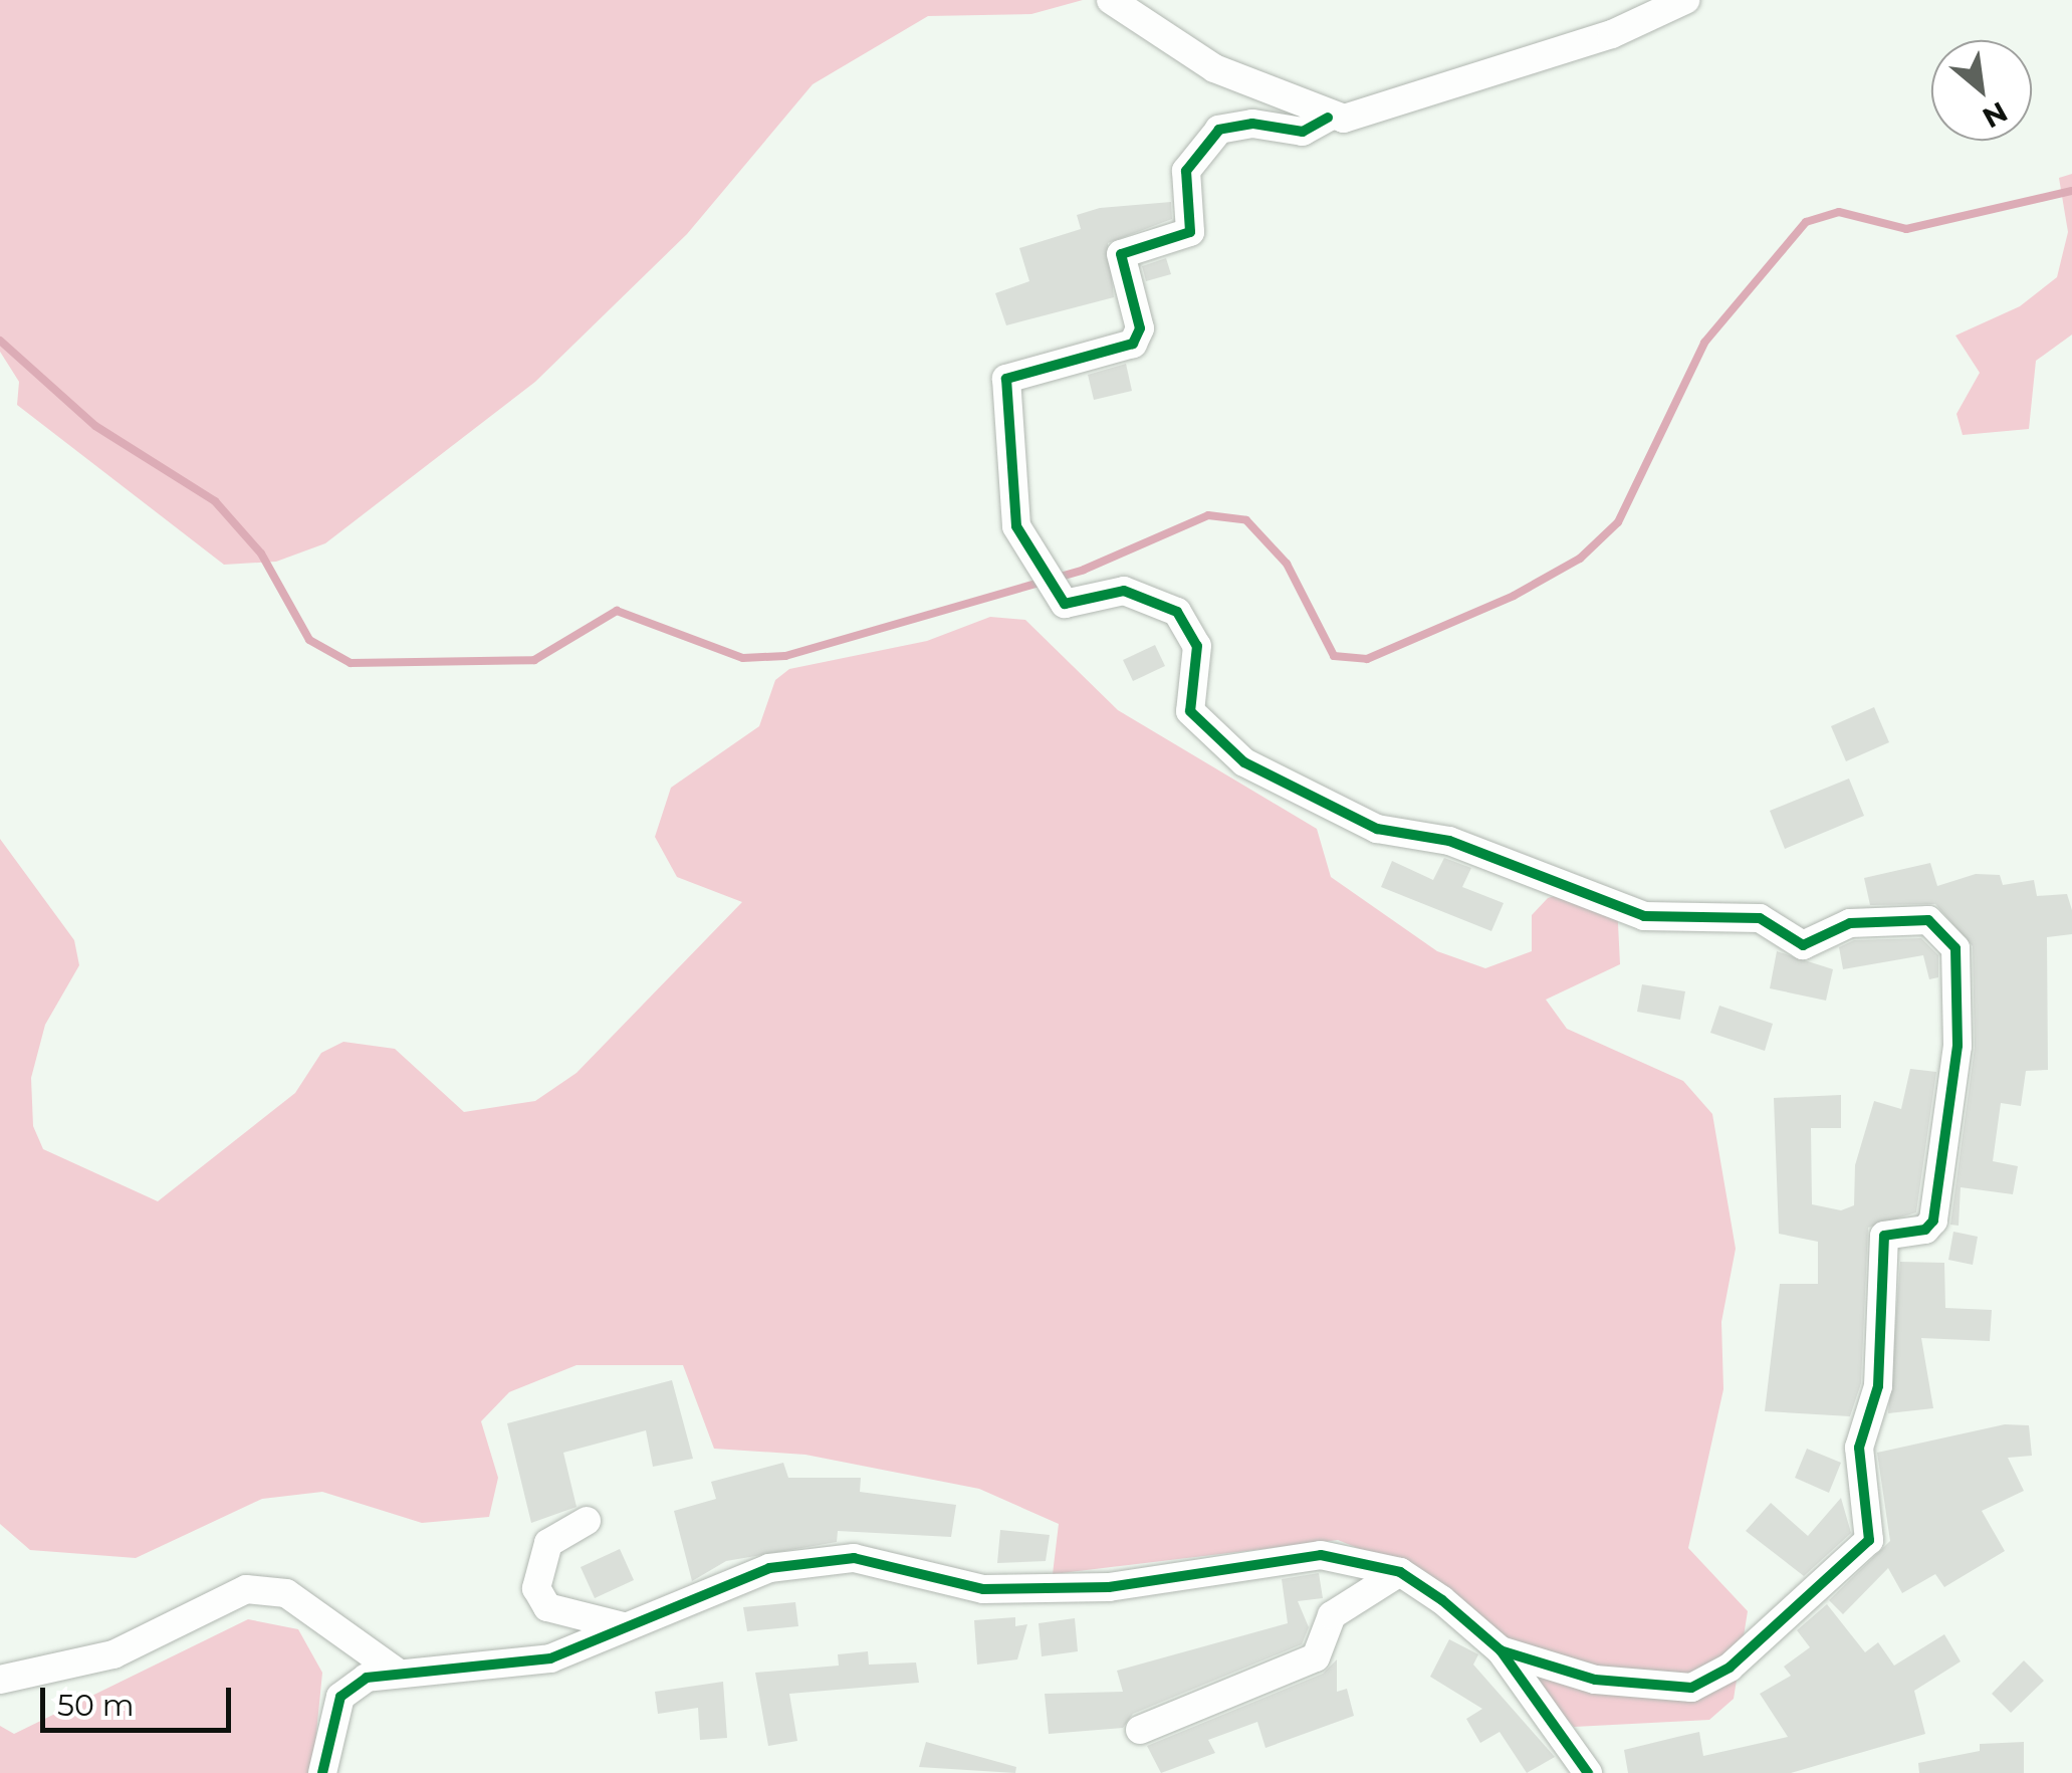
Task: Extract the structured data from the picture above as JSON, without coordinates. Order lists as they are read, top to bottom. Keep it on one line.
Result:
{"scale_bar":"50 m","north":"bottom right"}
